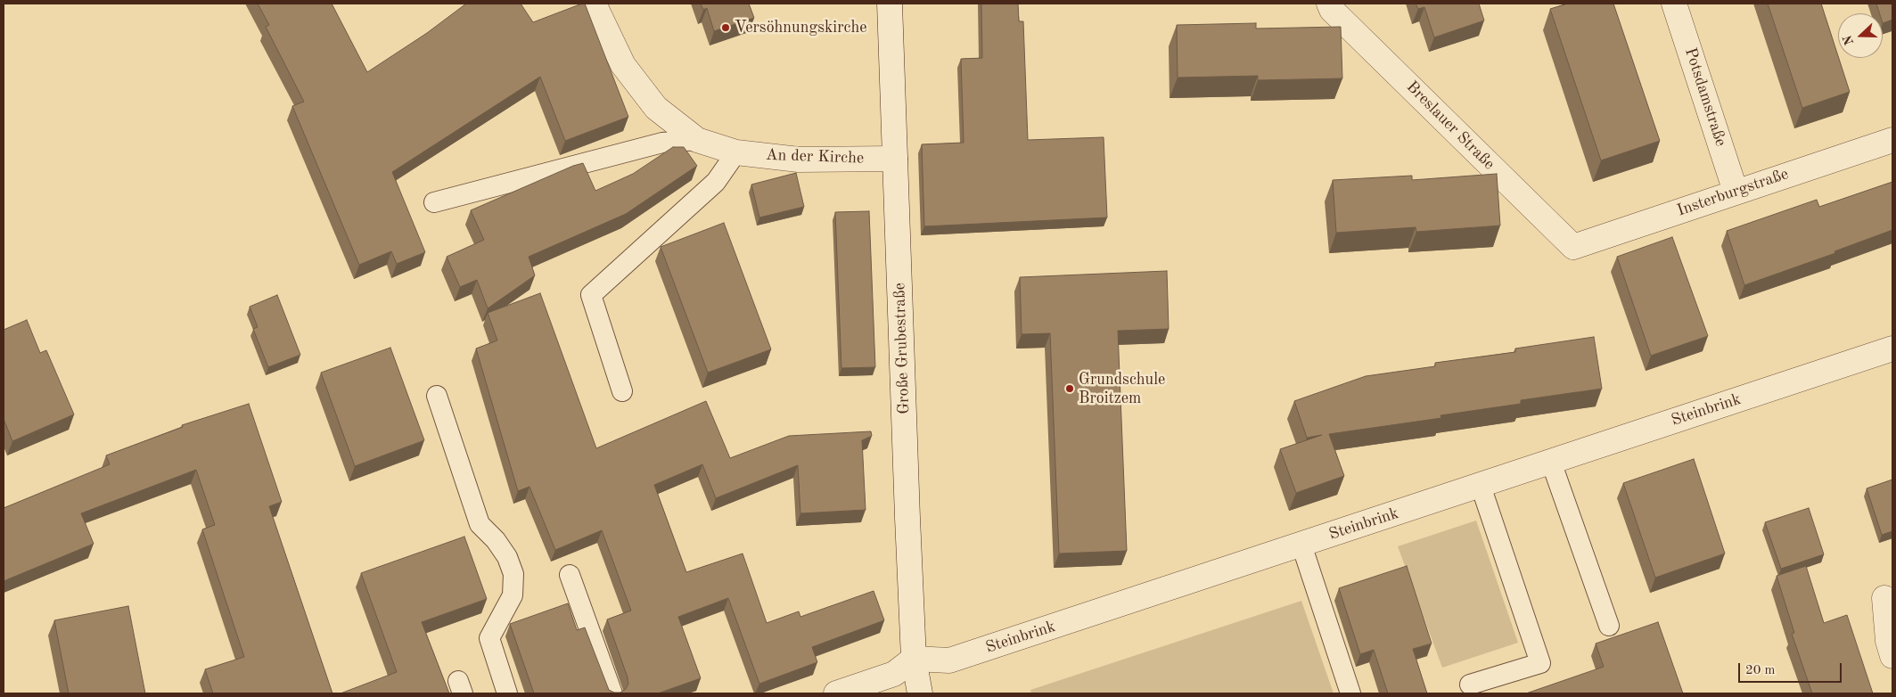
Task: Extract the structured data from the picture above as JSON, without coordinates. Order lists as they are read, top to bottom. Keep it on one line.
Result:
{"streets":{"street":["Potsdamstraße","Breslauer Straße","An der Kirche","Insterburgstraße","Große Grubestraße","Steinbrink"]},"crossings":[["Potsdamstraße","Insterburgstraße"],["Breslauer Straße","Insterburgstraße"],["An der Kirche","Große Grubestraße"],["Große Grubestraße","Steinbrink"]],"places":["Versöhnungskirche","Grundschule Broitzem"],"scale_bar":"20 m","north":"left"}
